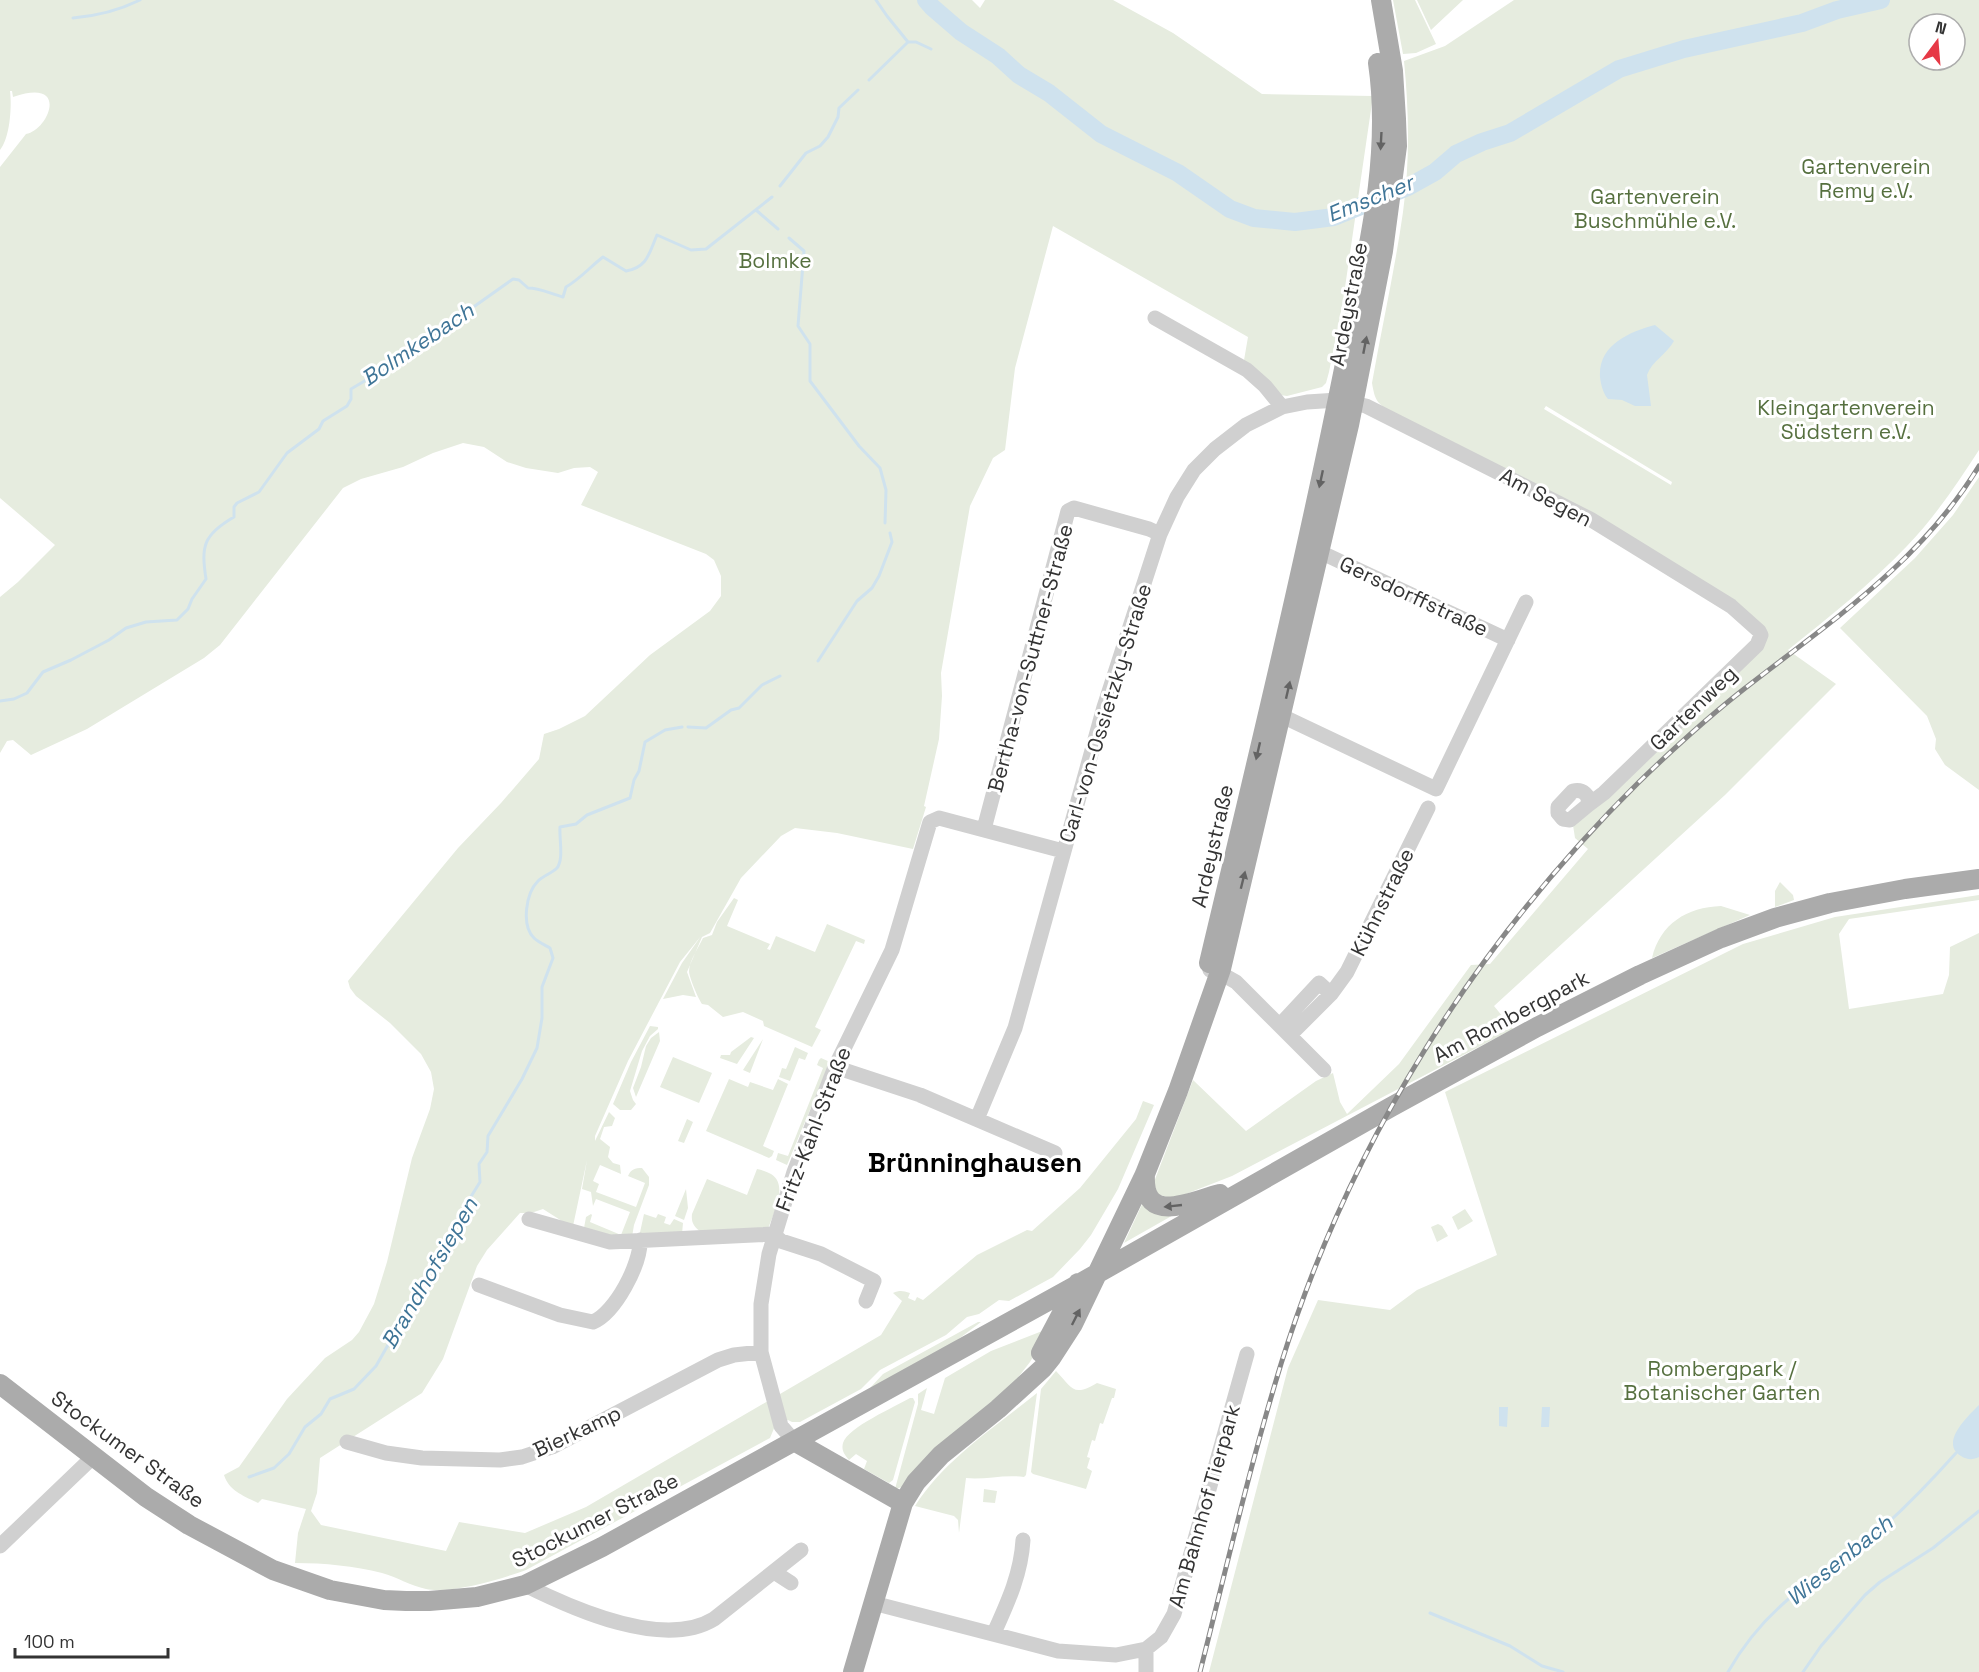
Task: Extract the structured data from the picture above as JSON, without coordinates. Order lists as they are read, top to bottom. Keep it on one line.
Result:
{"streets":{"main road":["Ardeystraße","Am Rombergpark","Stockumer Straße"],"street":["Am Segen","Gersdorffstraße","Bertha-von-Suttner-Straße","Gartenweg","Carl-von-Ossietzky-Straße","Kühnstraße","Fritz-Kahl-Straße","Bierkamp","Am Bahnhof Tierpark"]},"crossings":[["Ardeystraße","Am Segen"],["Ardeystraße","Gersdorffstraße"],["Ardeystraße","Carl-von-Ossietzky-Straße"],["Ardeystraße","Am Rombergpark"],["Ardeystraße","Stockumer Straße"],["Am Segen","Gartenweg"],["Am Segen","Carl-von-Ossietzky-Straße"],["Bertha-von-Suttner-Straße","Carl-von-Ossietzky-Straße"],["Bertha-von-Suttner-Straße","Fritz-Kahl-Straße"],["Am Rombergpark","Stockumer Straße"],["Fritz-Kahl-Straße","Bierkamp"],["Fritz-Kahl-Straße","Stockumer Straße"]],"districts":["Brünninghausen"],"water":["Emscher","Bolmkebach","Brandhofsiepen","Wiesenbach"],"parks":["Gartenverein Remy e.V.","Gartenverein Buschmühle e.V.","Bolmke","Kleingartenverein Südstern e.V.","Rombergpark / Botanischer Garten"],"scale_bar":"100 m","north":"top"}
